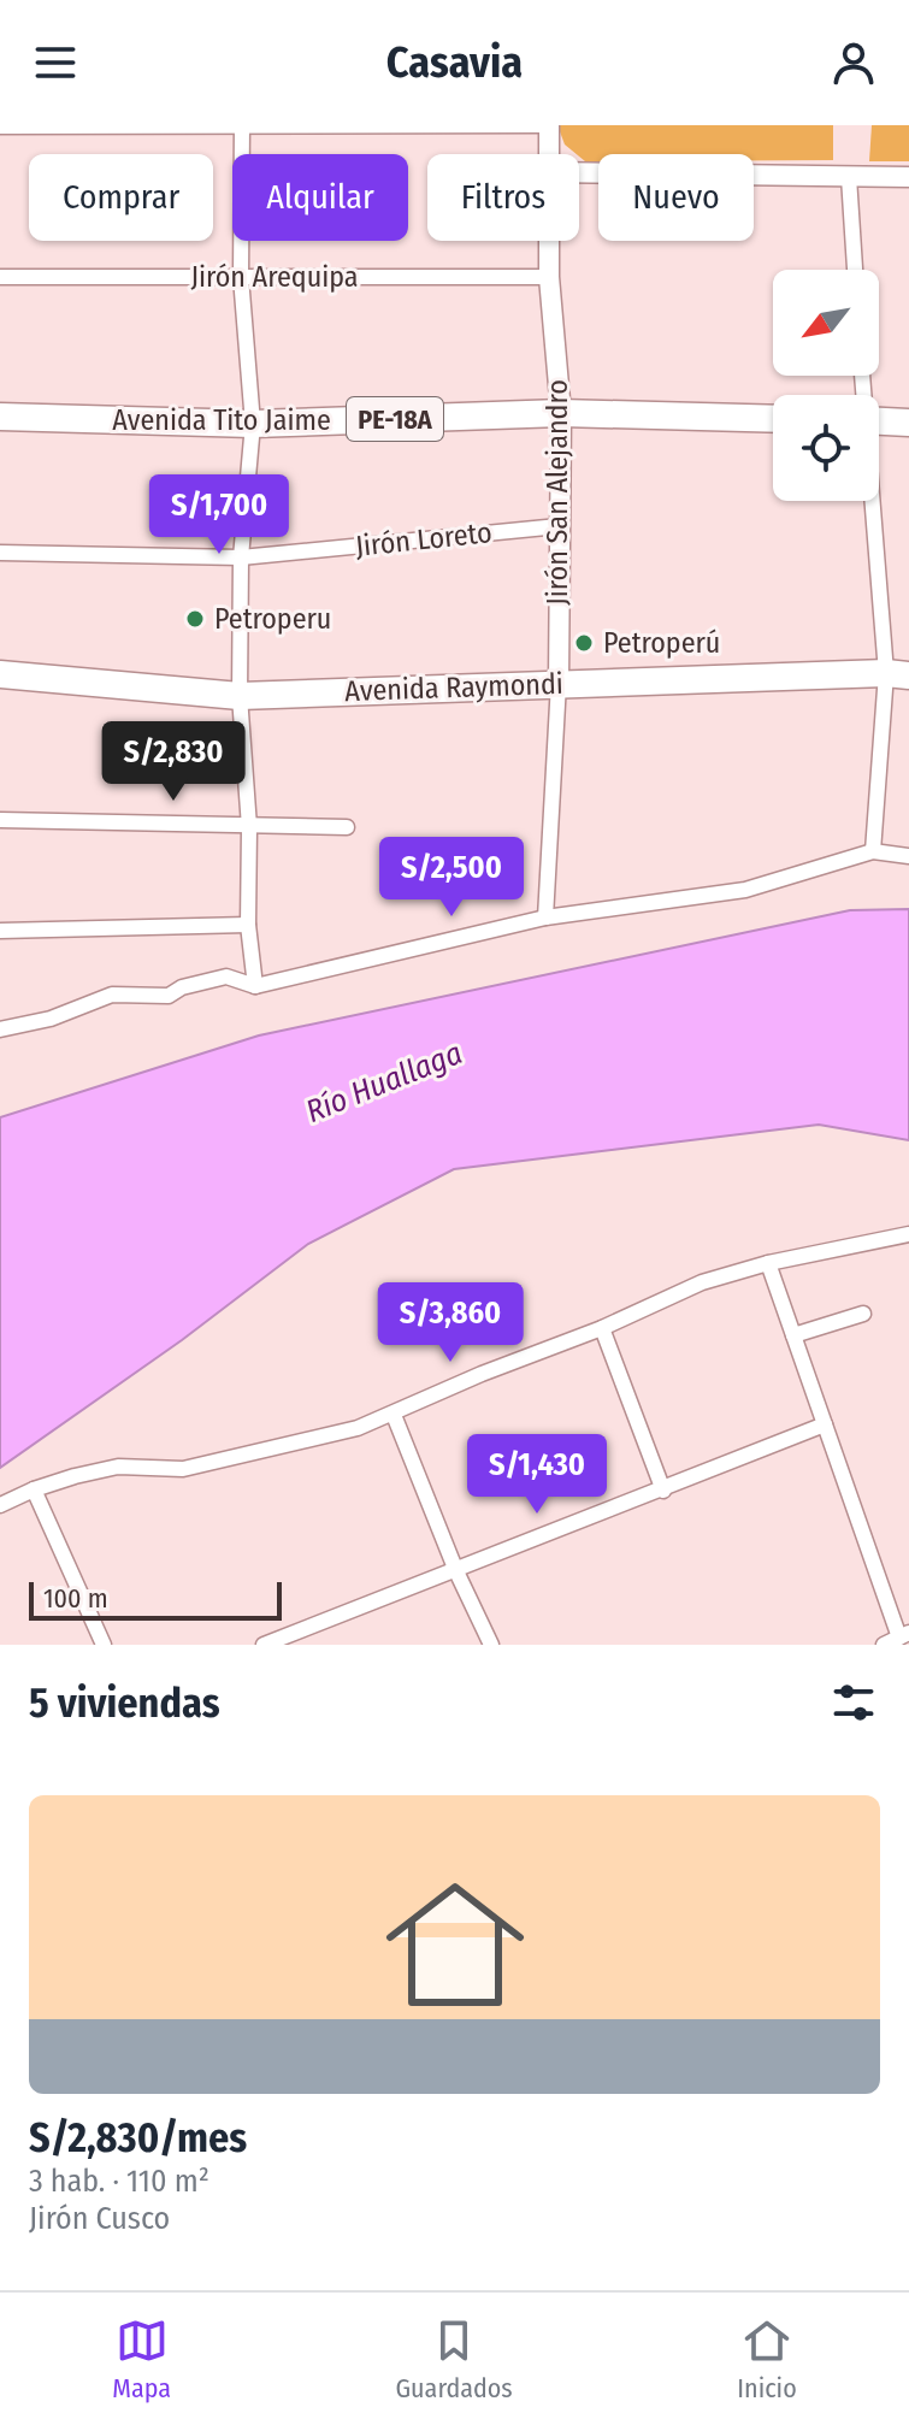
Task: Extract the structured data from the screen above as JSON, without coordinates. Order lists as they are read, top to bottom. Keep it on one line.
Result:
{"streets":{"highway":["PE-18A","Avenida Tito Jaime","Avenida Raymondi"],"street":["Jirón Arequipa","Jirón San Alejandro","Jirón Loreto"]},"crossings":[["Jirón Arequipa","Jirón San Alejandro"],["Avenida Tito Jaime","Jirón San Alejandro"],["Jirón San Alejandro","Jirón Loreto"],["Jirón San Alejandro","Avenida Raymondi"]],"water":["Río Huallaga"],"places":["Petroperu","Petroperú"],"scale_bar":"100 m","north":"bottom left","page":{"header":"Casavia","chip":["Comprar","Alquilar","Filtros","Nuevo"],"price":["S/1,700","S/2,830","S/2,500","S/3,860","S/1,430"],"scale":"100 m","heading":"5 viviendas","list":[{"name":"S/2,830/mes","note":"3 hab. · 110 m² · Jirón Cusco"}],"tabs":["Mapa","Guardados","Inicio"]}}
